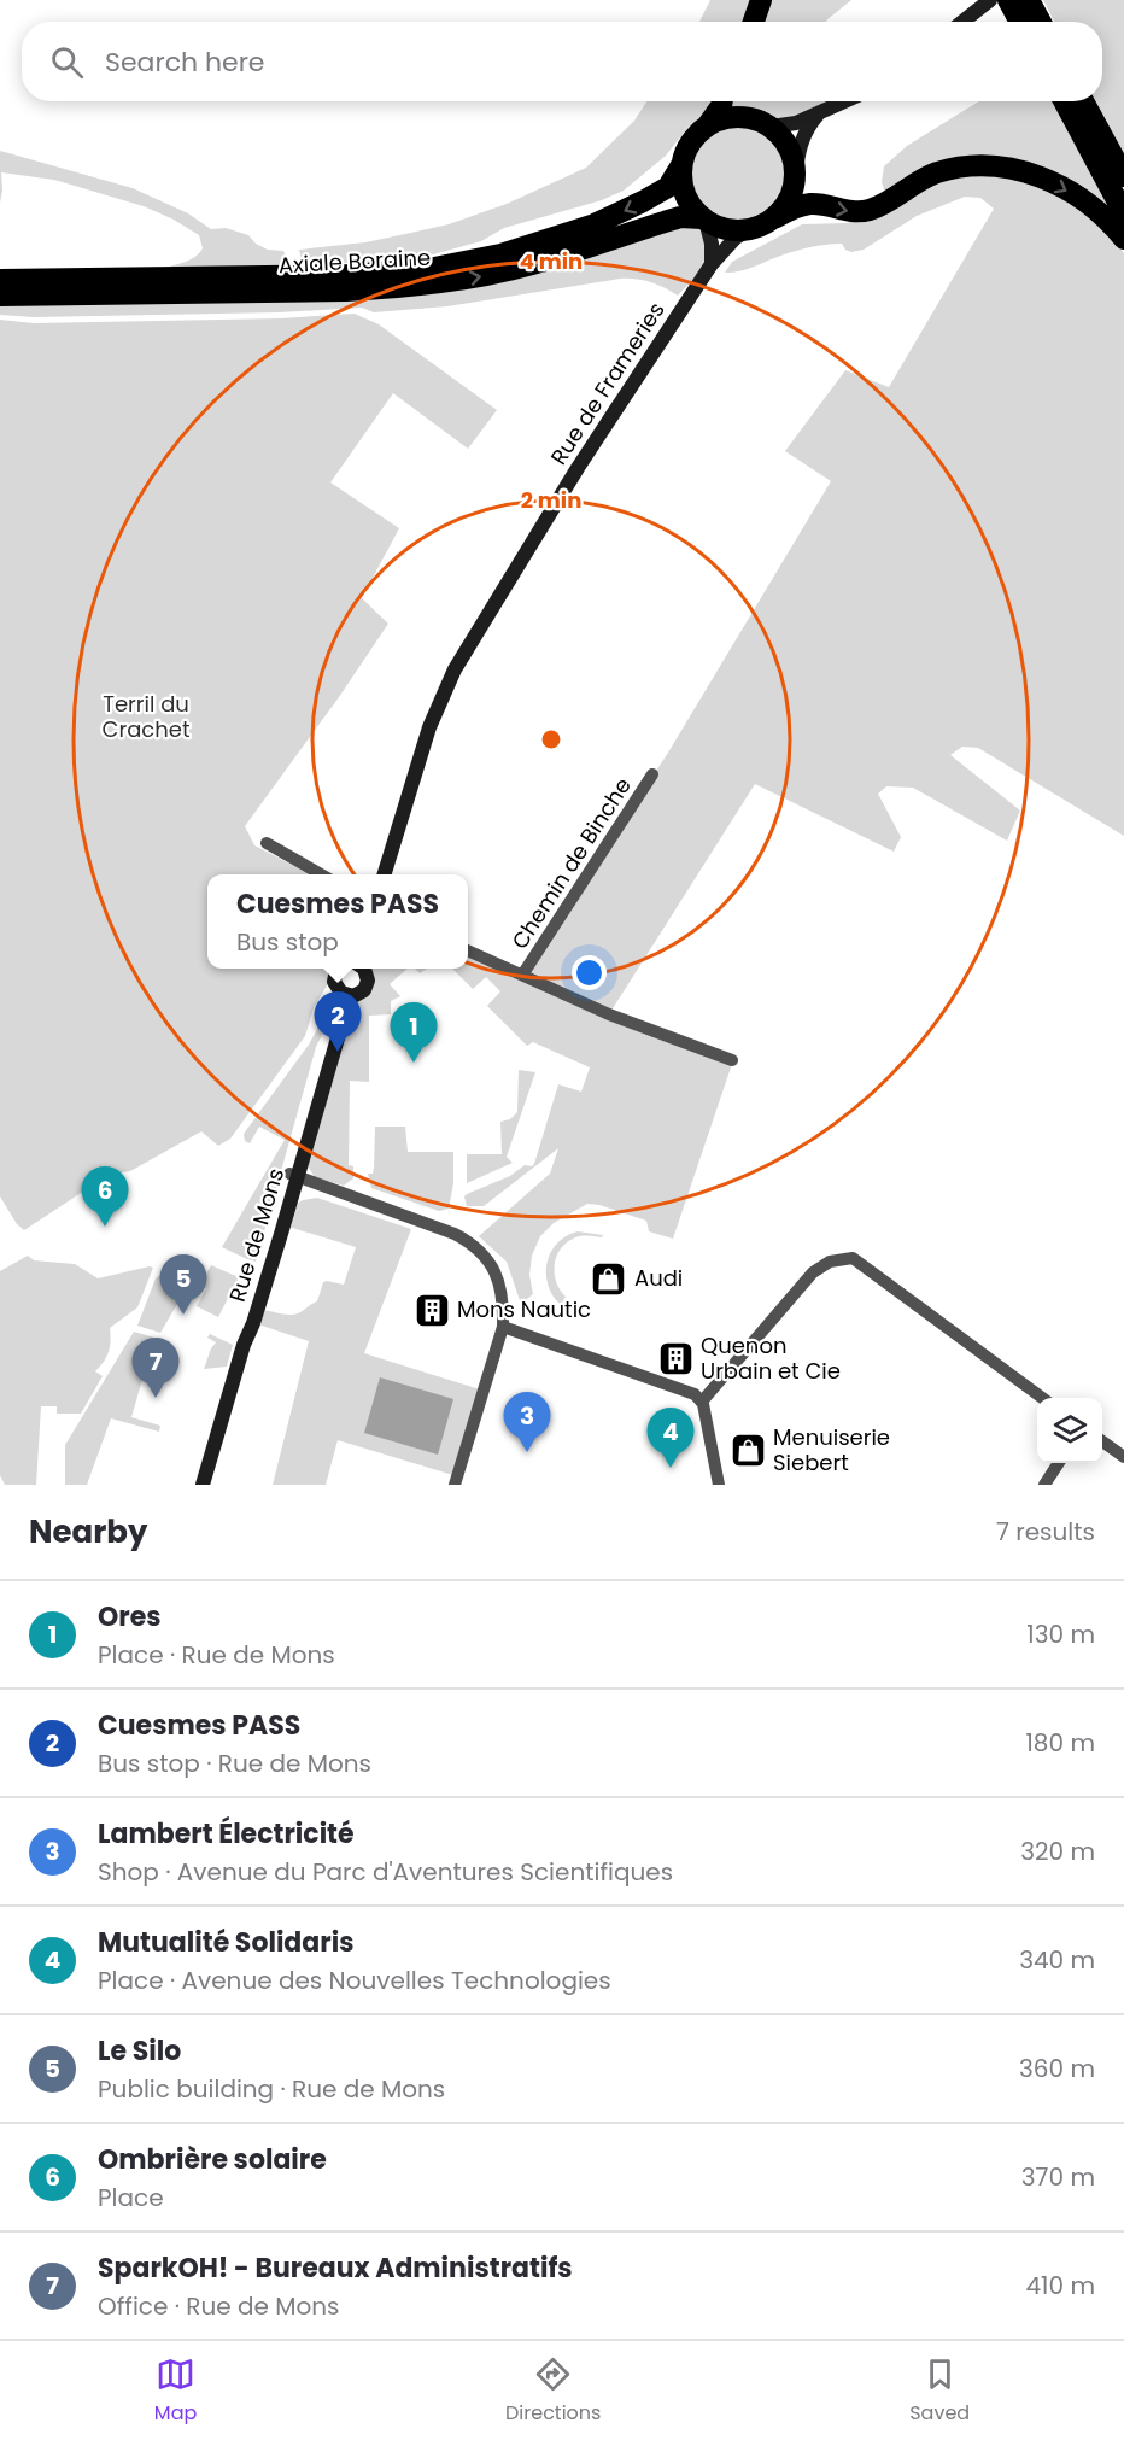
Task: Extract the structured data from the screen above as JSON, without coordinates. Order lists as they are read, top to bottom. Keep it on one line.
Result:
{"streets":{"highway":["Axiale Boraine"],"main road":["Rue de Frameries","Rue de Mons"],"street":["Chemin de Binche"]},"crossings":[["Axiale Boraine","Rue de Frameries"]],"parks":["Terril du Crachet"],"places":{"shop":["Audi","Menuiserie Siebert"],"building":["Mons Nautic","Quenon Urbain et Cie"]},"page":{"search":"Search here","popup":["Cuesmes PASS","Bus stop"],"pins":["2","1","6","5","7","3","4"],"heading":["Nearby","7 results"],"list":[{"mark":"1","name":"Ores","note":"Place · Rue de Mons","value":"130 m"},{"mark":"2","name":"Cuesmes PASS","note":"Bus stop · Rue de Mons","value":"180 m"},{"mark":"3","name":"Lambert Électricité","note":"Shop · Avenue du Parc d'Aventures Scientifiques","value":"320 m"},{"mark":"4","name":"Mutualité Solidaris","note":"Place · Avenue des Nouvelles Technologies","value":"340 m"},{"mark":"5","name":"Le Silo","note":"Public building · Rue de Mons","value":"360 m"},{"mark":"6","name":"Ombrière solaire","note":"Place","value":"370 m"},{"mark":"7","name":"SparkOH! - Bureaux Administratifs","note":"Office · Rue de Mons","value":"410 m"}],"nav":["Map","Directions","Saved"]},"rings":["4 min","2 min"]}
